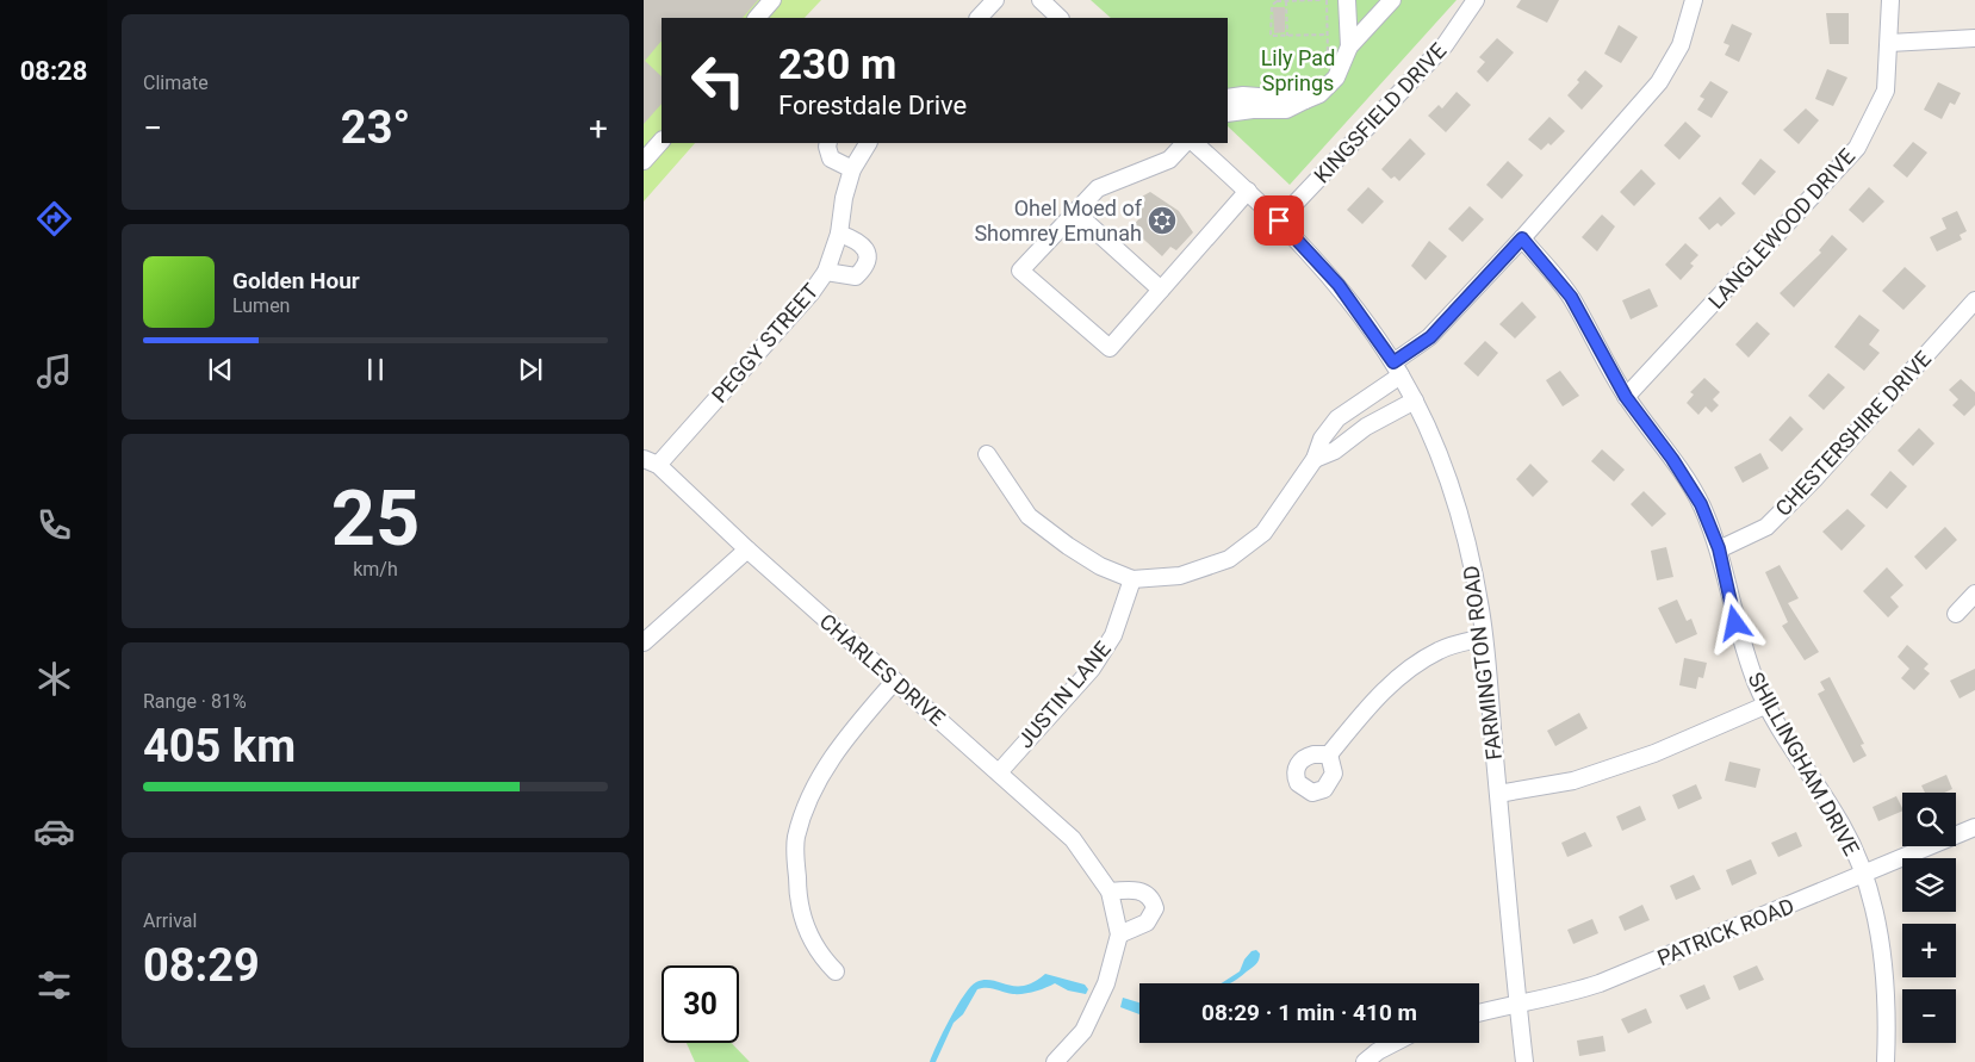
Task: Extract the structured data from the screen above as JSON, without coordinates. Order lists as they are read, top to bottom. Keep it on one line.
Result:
{"streets":{"street":["KINGSFIELD DRIVE","LANGLEWOOD DRIVE","PEGGY STREET","CHESTERSHIRE DRIVE","FARMINGTON ROAD","CHARLES DRIVE","JUSTIN LANE","SHILLINGHAM DRIVE","PATRICK ROAD"]},"crossings":[["KINGSFIELD DRIVE","FARMINGTON ROAD"],["LANGLEWOOD DRIVE","SHILLINGHAM DRIVE"],["PEGGY STREET","CHARLES DRIVE"],["CHESTERSHIRE DRIVE","SHILLINGHAM DRIVE"],["FARMINGTON ROAD","PATRICK ROAD"],["CHARLES DRIVE","JUSTIN LANE"],["SHILLINGHAM DRIVE","PATRICK ROAD"]],"parks":["Lily Pad Springs"],"places":{"synagogue":["Ohel Moed of Shomrey Emunah"]},"page":{"tabs":"08:28","tile":["Climate",["25","km/h"],["Range · 81%","405 km"],["Arrival","08:29"]],"turn":["230 m","Forestdale Drive"],"heat":["−","23°","+"],"song":["Golden Hour","Lumen"],"map_buttons":["+","−"],"limit":"30","trip":"08:29 · 1 min · 410 m"}}
